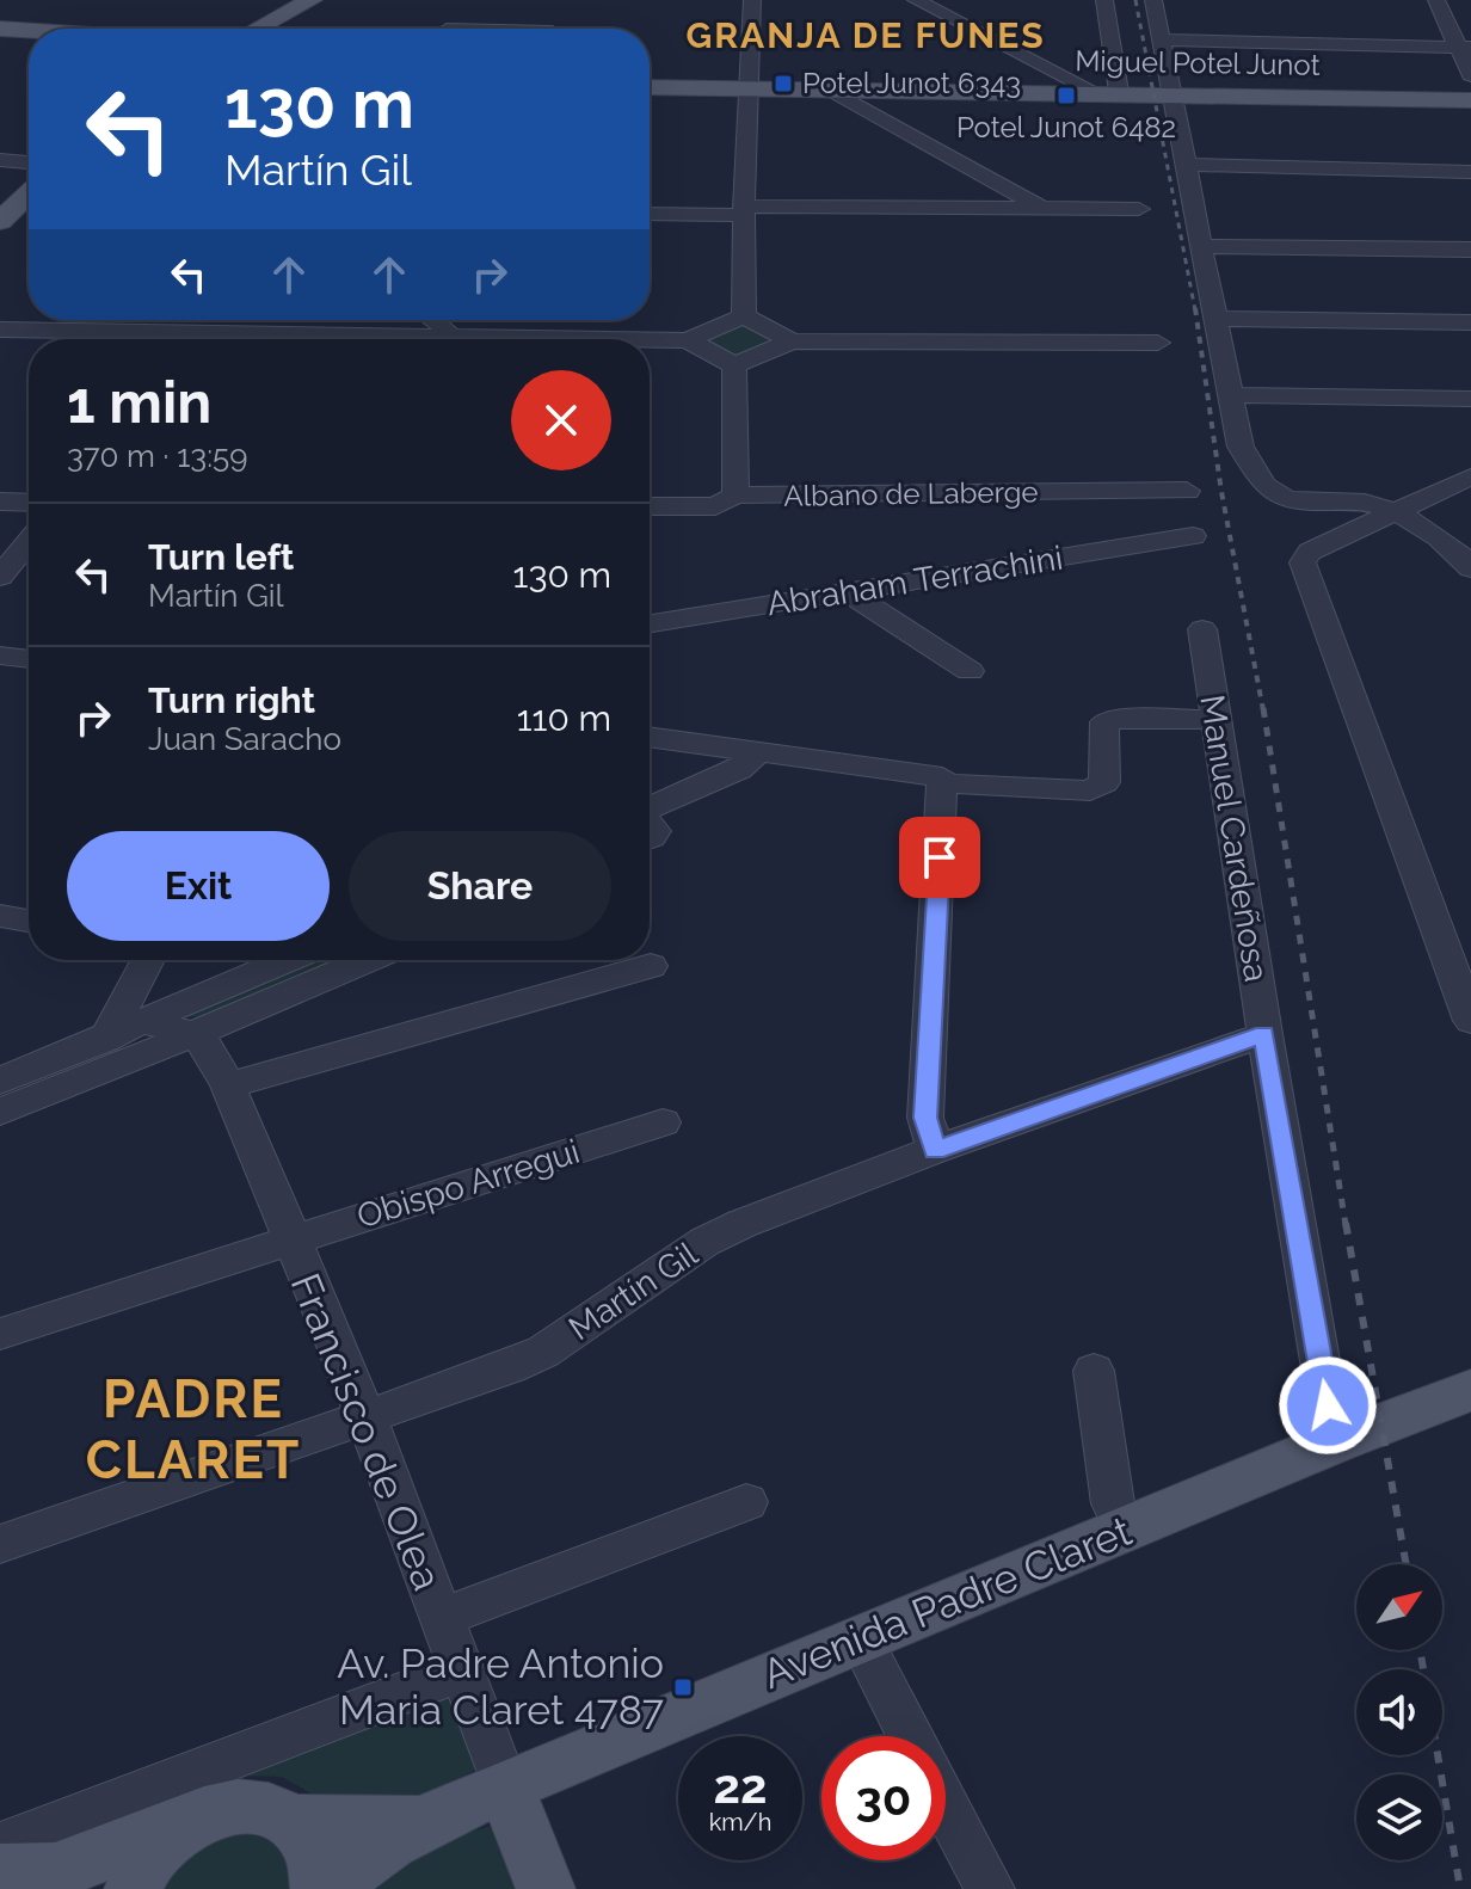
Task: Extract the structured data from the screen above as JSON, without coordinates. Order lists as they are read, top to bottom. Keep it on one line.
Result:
{"streets":{"main road":["Miguel Potel Junot","Francisco de Olea","Avenida Padre Claret"],"street":["Albano de Laberge","Abraham Terrachini","Manuel Cardeñosa","Obispo Arregui","Martín Gil"]},"crossings":[["Manuel Cardeñosa","Martín Gil"],["Manuel Cardeñosa","Avenida Padre Claret"],["Obispo Arregui","Francisco de Olea"],["Martín Gil","Francisco de Olea"],["Francisco de Olea","Avenida Padre Claret"]],"districts":["GRANJA DE FUNES","PADRE CLARET"],"places":{"transit":["Potel Junot 6343","Potel Junot 6482","Av. Padre Antonio Maria Claret 4787"]},"north":"top right","page":{"turn":["130 m","Martín Gil"],"heading":["1 min","370 m · 13:59"],"list":[{"name":"Turn left","note":"Martín Gil","value":"130 m"},{"name":"Turn right","note":"Juan Saracho","value":"110 m"}],"buttons":["Exit","Share"],"speed":"22 km/h","limit":"30"}}
